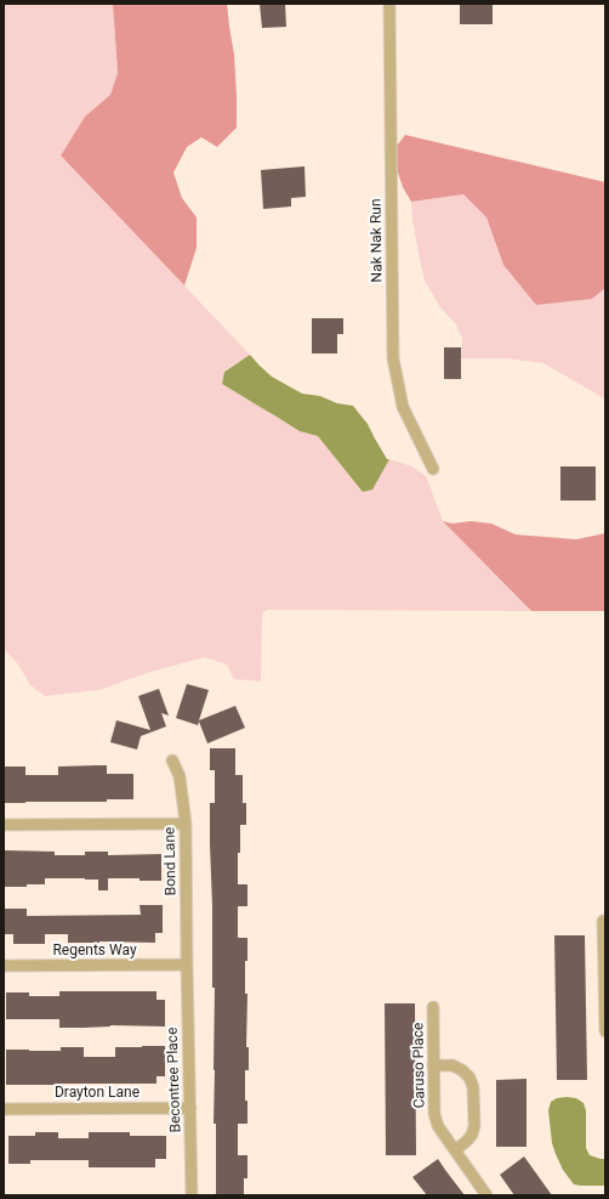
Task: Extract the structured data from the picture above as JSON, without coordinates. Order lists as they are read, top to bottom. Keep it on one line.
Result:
{"streets":{"street":["Nak Nak Run","Bond Lane","Regents Way","Caruso Place","Becontree Place","Drayton Lane"]},"crossings":[["Bond Lane","Regents Way"],["Bond Lane","Becontree Place"],["Regents Way","Becontree Place"],["Becontree Place","Drayton Lane"]]}
